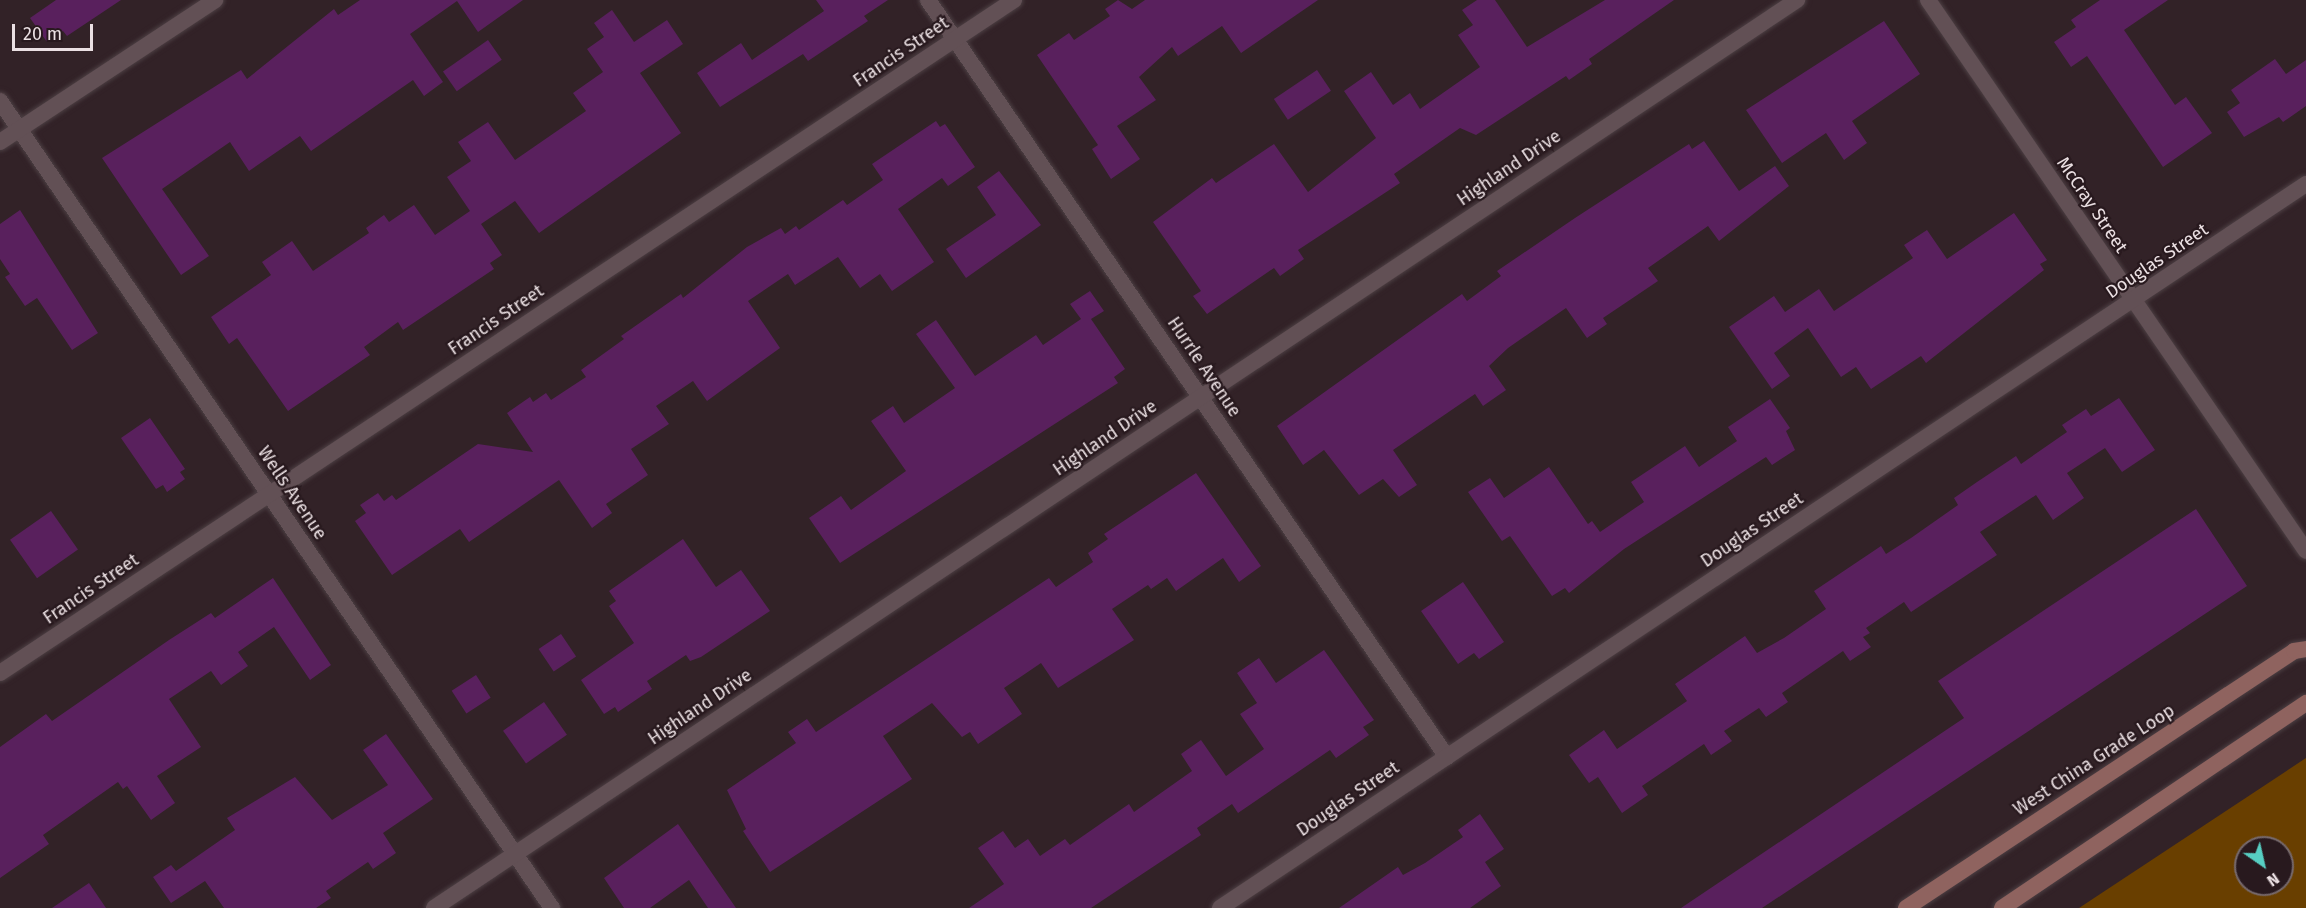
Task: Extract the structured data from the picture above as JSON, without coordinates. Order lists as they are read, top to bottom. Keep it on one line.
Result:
{"streets":{"main road":["West China Grade Loop"],"street":["Francis Street","Highland Drive","McCray Street","Douglas Street","Hurrle Avenue","Wells Avenue"]},"crossings":[["Francis Street","Hurrle Avenue"],["Francis Street","Wells Avenue"],["Highland Drive","Hurrle Avenue"],["Highland Drive","Wells Avenue"],["McCray Street","Douglas Street"],["Douglas Street","Hurrle Avenue"]],"scale_bar":"20 m","north":"bottom right"}
